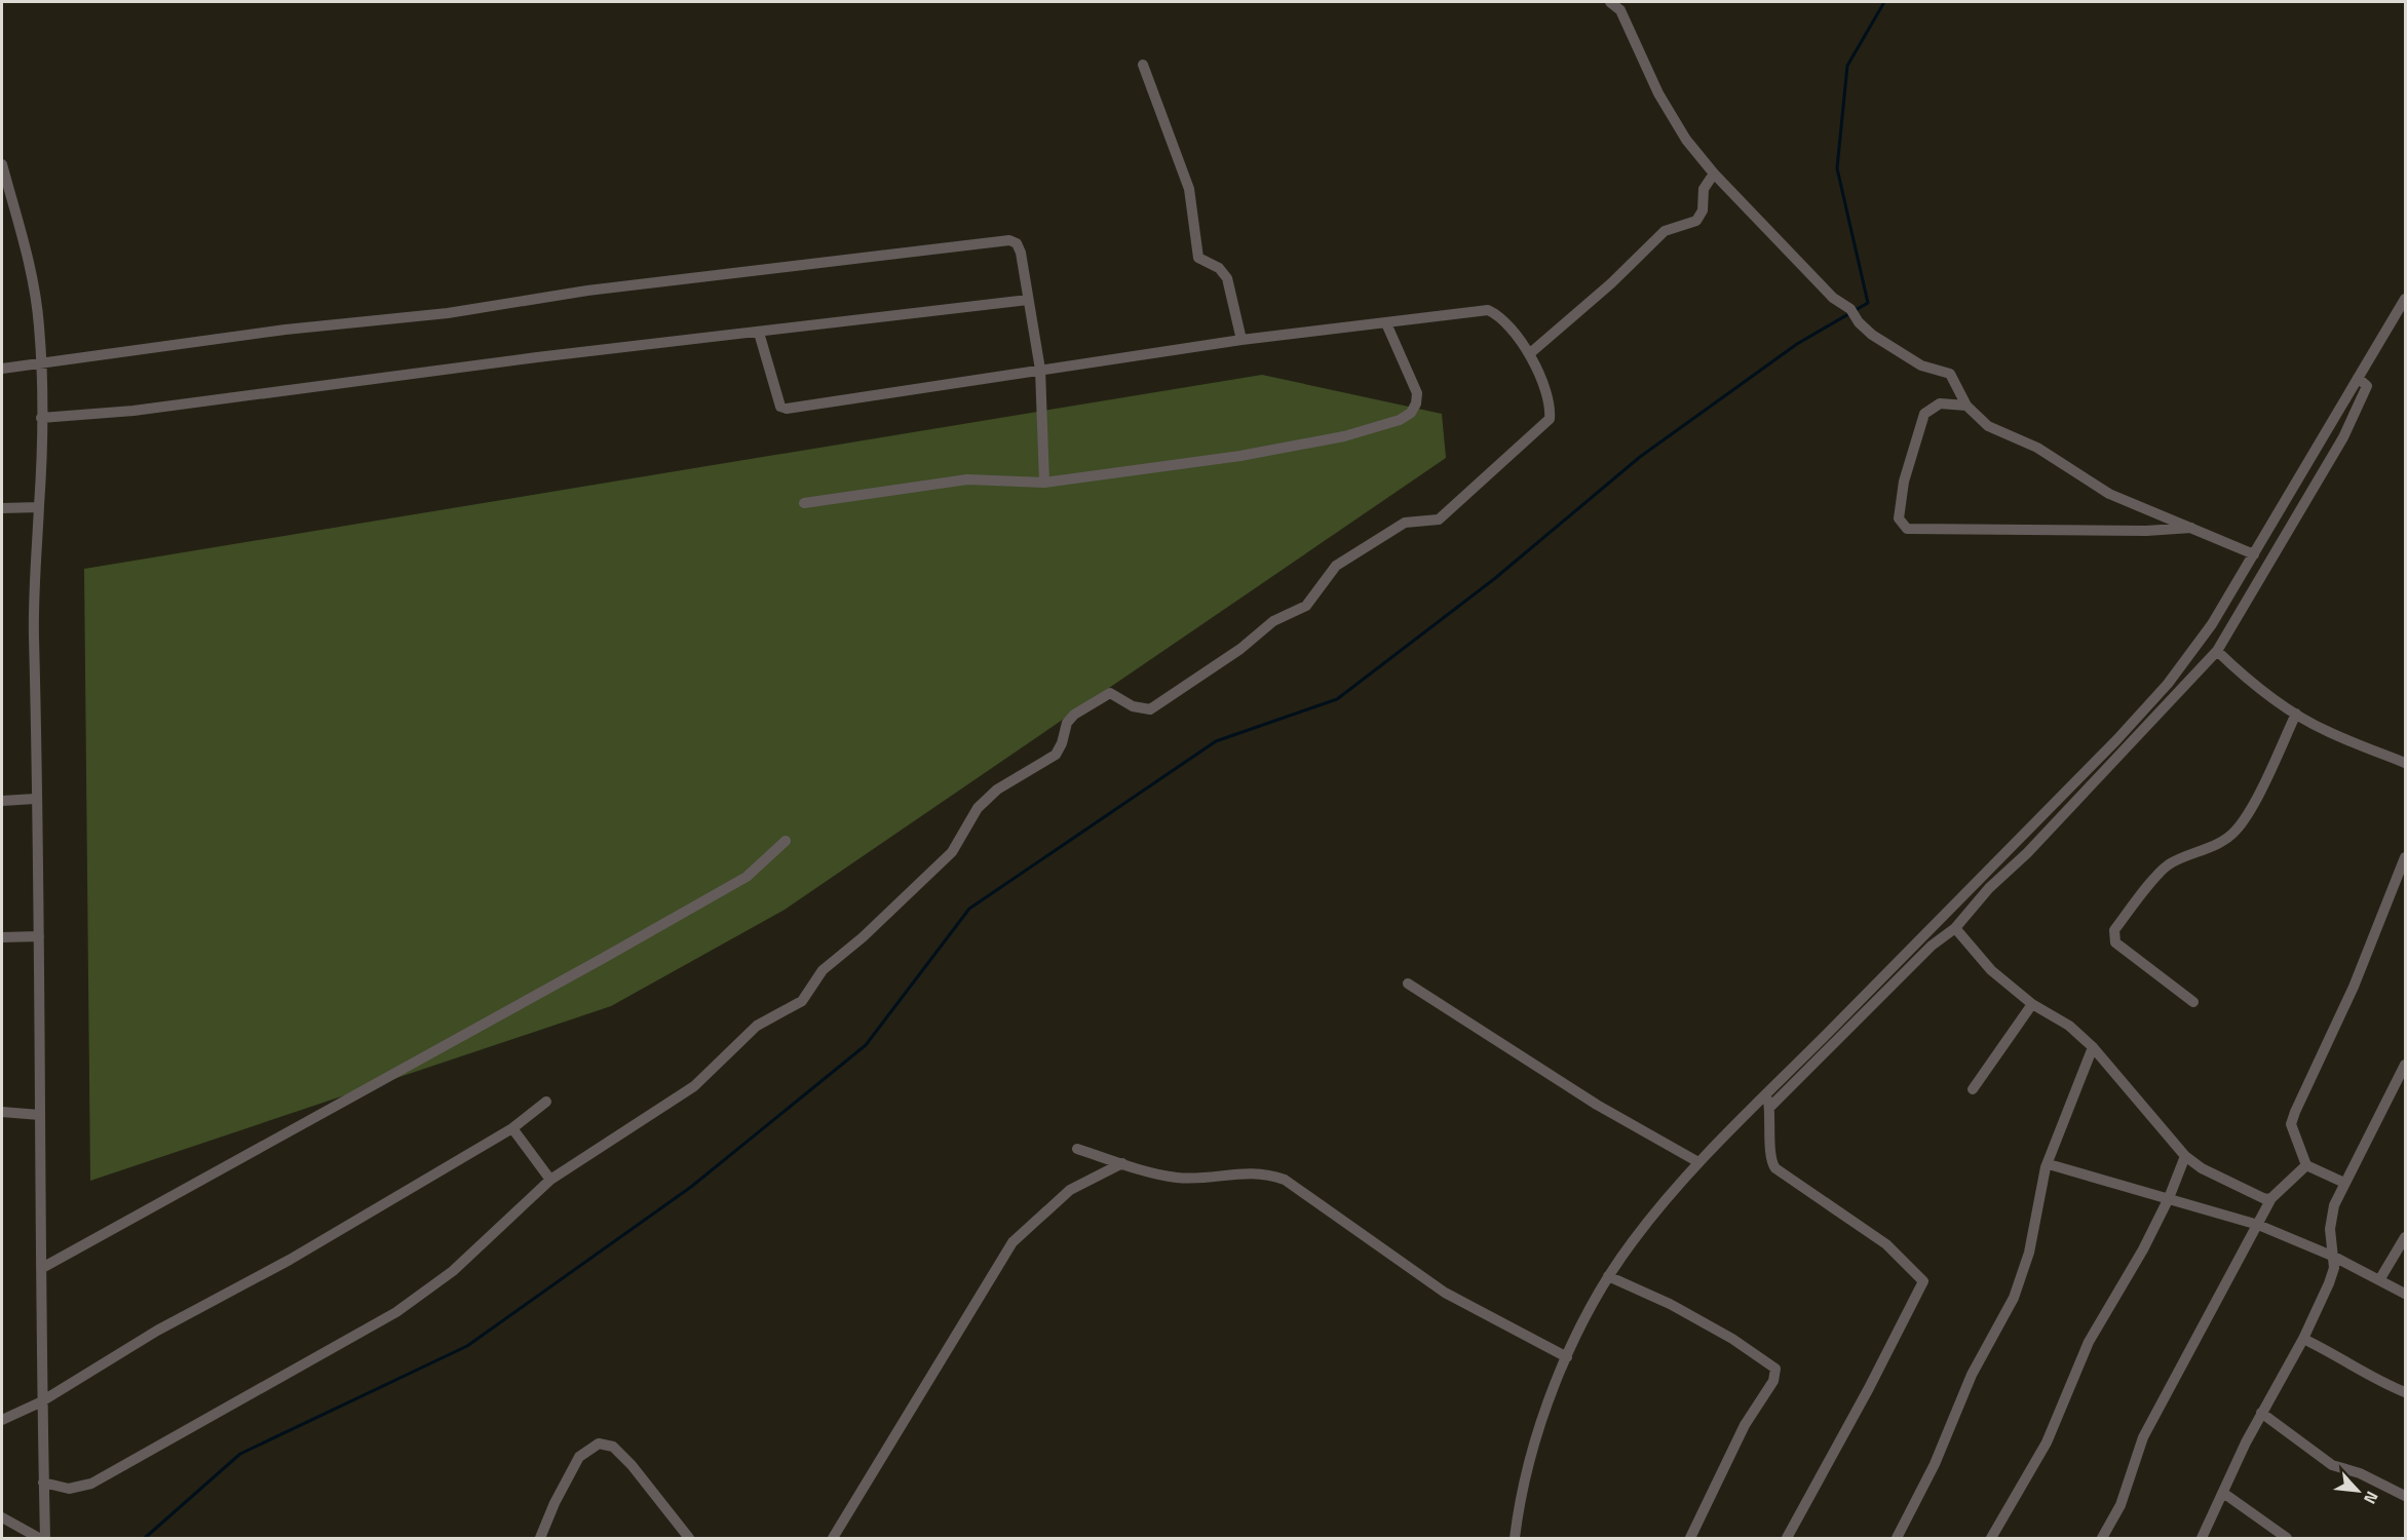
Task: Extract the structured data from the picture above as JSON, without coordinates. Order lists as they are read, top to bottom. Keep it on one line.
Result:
{"north":"bottom right"}
